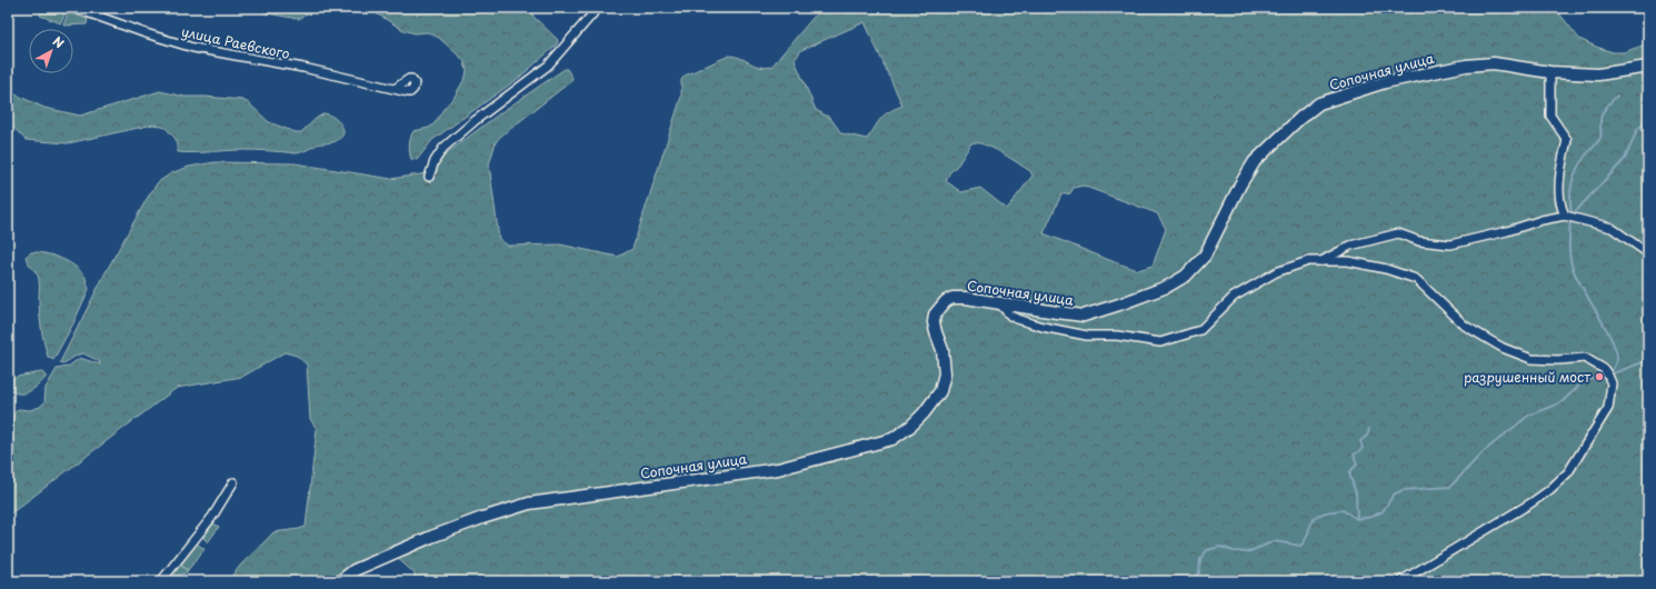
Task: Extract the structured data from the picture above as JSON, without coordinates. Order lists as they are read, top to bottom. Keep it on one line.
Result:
{"streets":{"main road":["Сопочная улица"],"street":["улица Раевского"]},"places":["разрушенный мост"],"north":"top right"}
